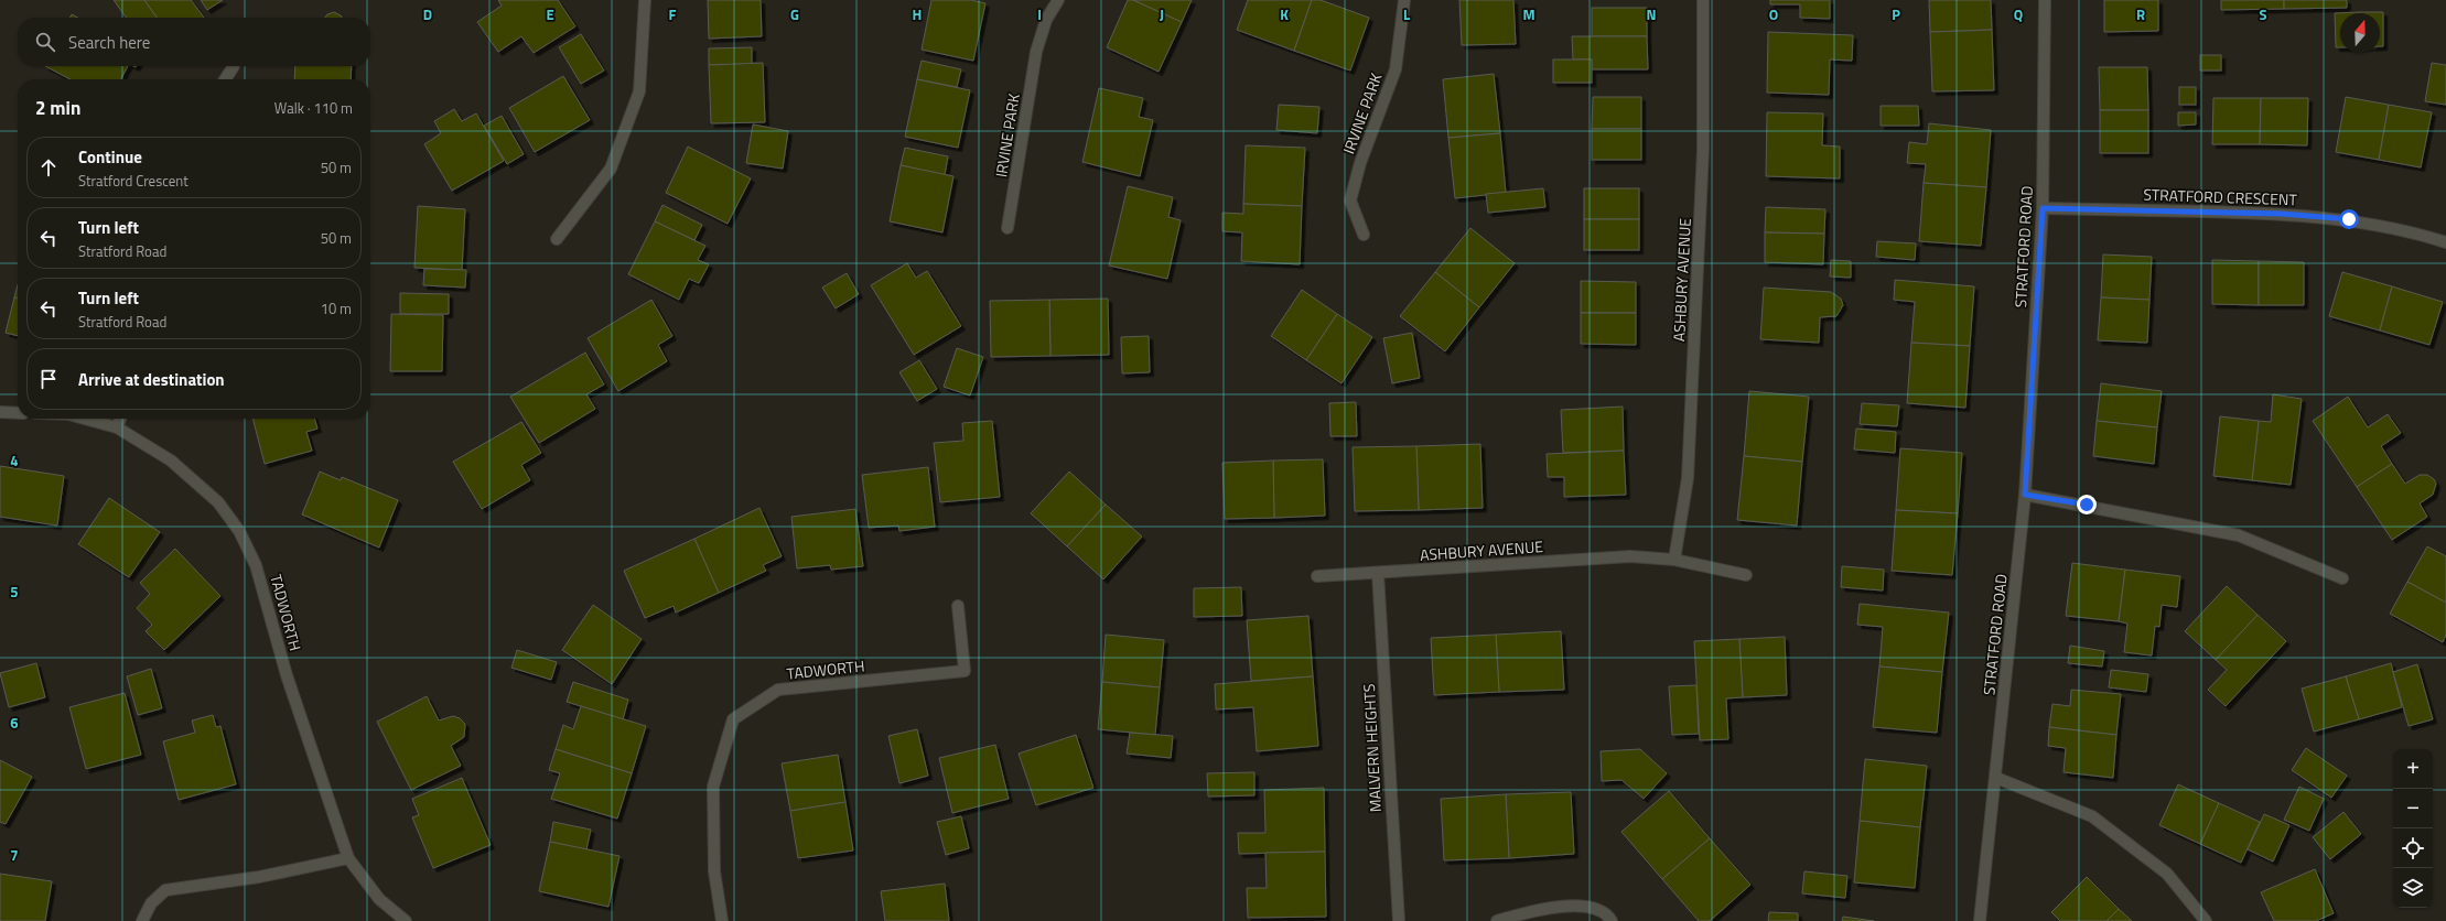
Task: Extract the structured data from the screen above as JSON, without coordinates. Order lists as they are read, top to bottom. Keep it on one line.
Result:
{"streets":{"street":["IRVINE PARK","STRATFORD CRESCENT","STRATFORD ROAD","ASHBURY AVENUE","TADWORTH","MALVERN HEIGHTS"]},"crossings":[["STRATFORD CRESCENT","STRATFORD ROAD"],["ASHBURY AVENUE","MALVERN HEIGHTS"]],"north":"top","page":{"search":"Search here","heading":["2 min","Walk · 110 m"],"list":[["Continue","Stratford Crescent","50 m"],["Turn left","Stratford Road","50 m"],["Turn left","Stratford Road","10 m"],"Arrive at destination"],"map_buttons":["+","−"]},"grid":{"columns":["D","E","F","G","H","I","J","K","L","M","N","O","P","Q","R","S"],"rows":["4","5","6","7"]}}
